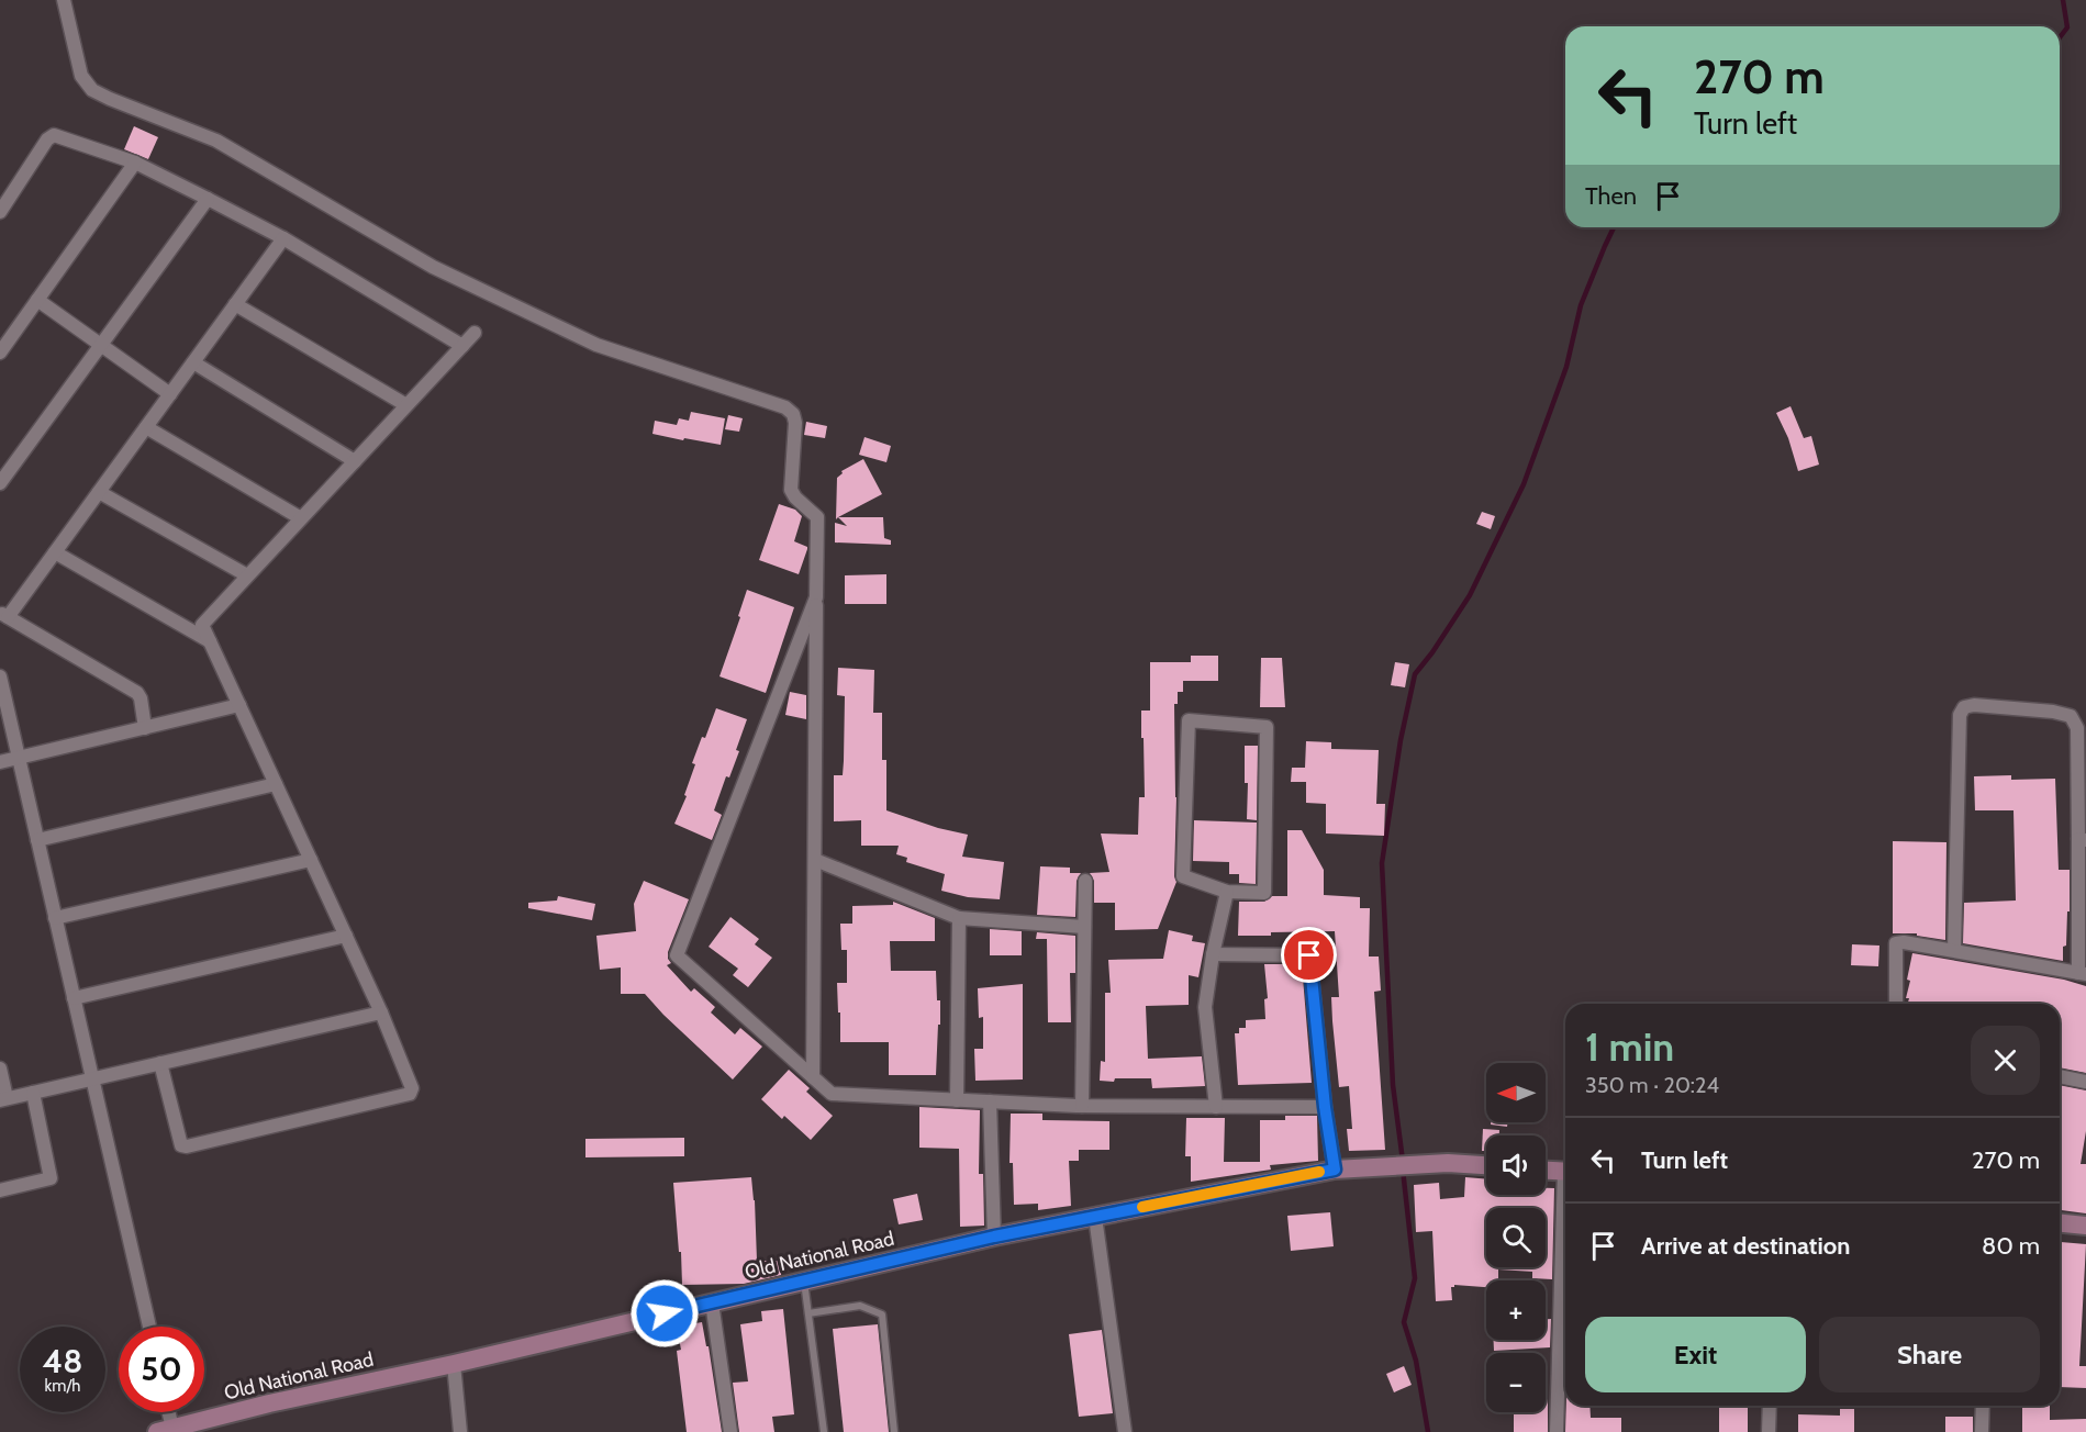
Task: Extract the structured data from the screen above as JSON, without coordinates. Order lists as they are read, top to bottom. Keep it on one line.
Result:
{"streets":{"main road":["Old National Road"]},"north":"left","page":{"turn":["270 m","Turn left"],"then":"Then","heading":["1 min","350 m · 20:24"],"map_buttons":["+","−"],"list":[{"name":"Turn left","value":"270 m"},{"name":"Arrive at destination","value":"80 m"}],"buttons":["Exit","Share"],"speed":"48 km/h","limit":"50"}}
